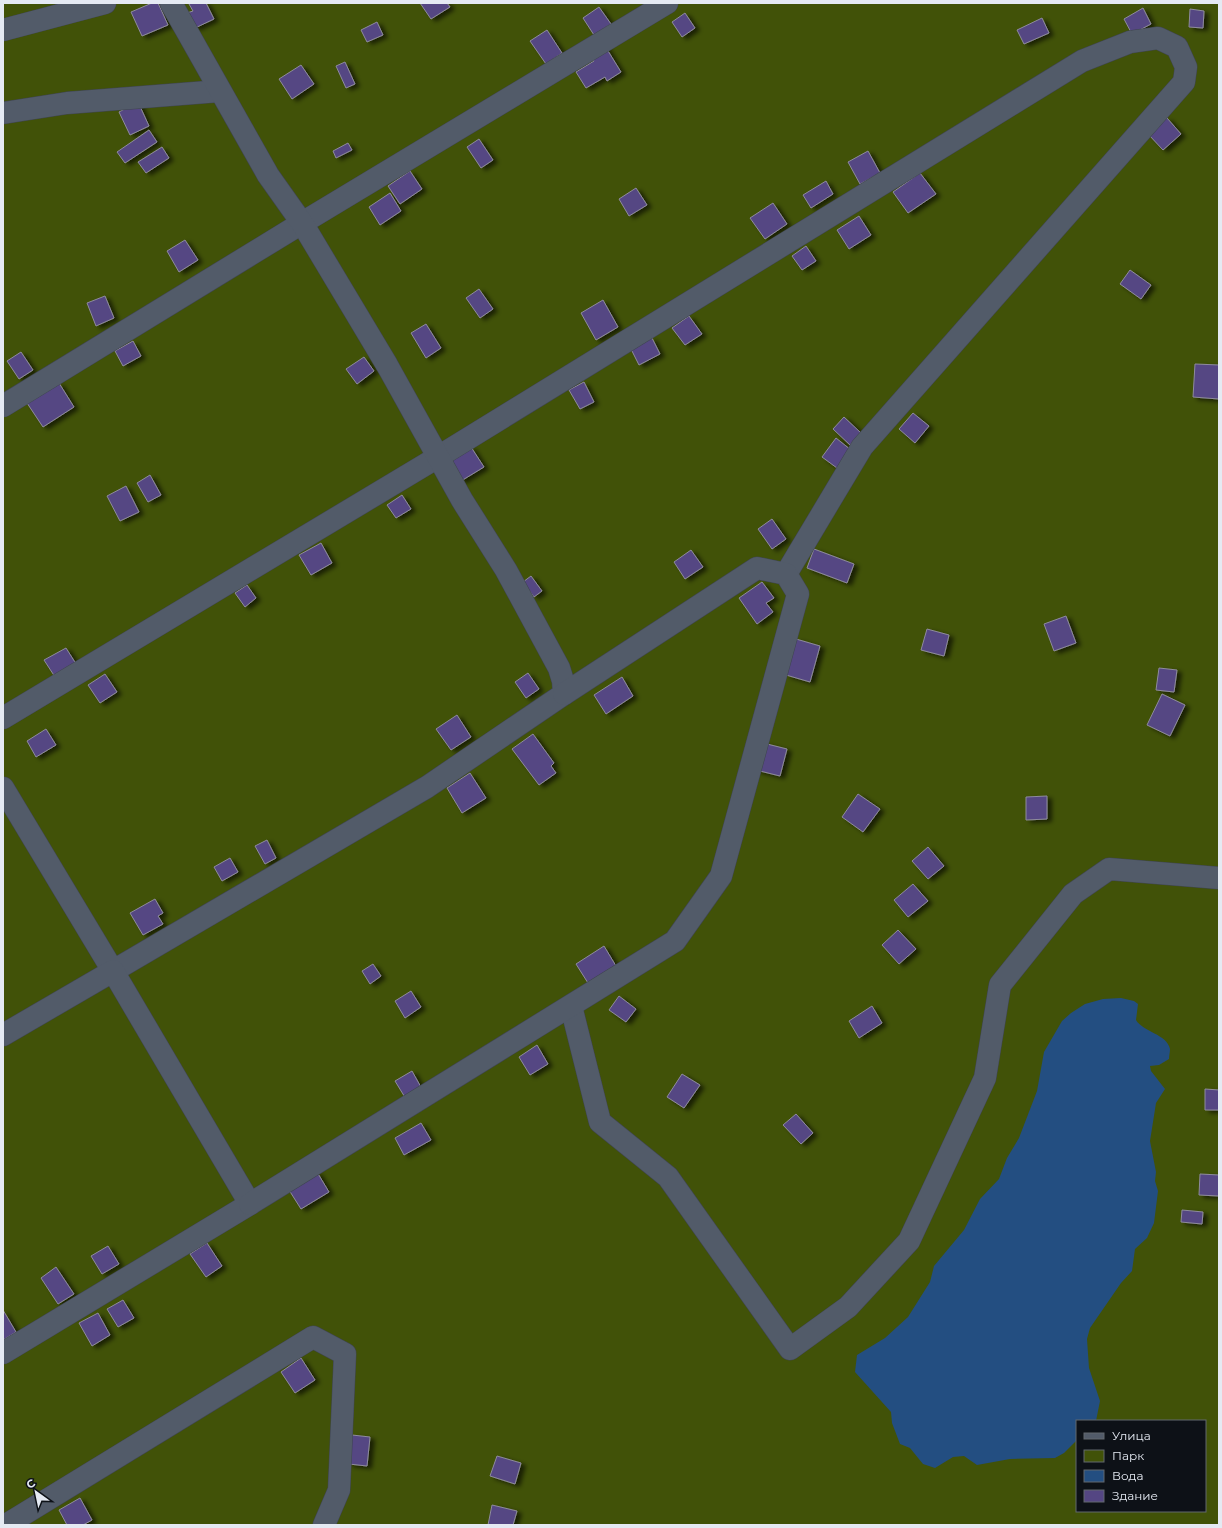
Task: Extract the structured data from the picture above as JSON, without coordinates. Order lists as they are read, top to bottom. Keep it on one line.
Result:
{"legend":["Улица","Парк","Вода","Здание"],"north":"top left"}
